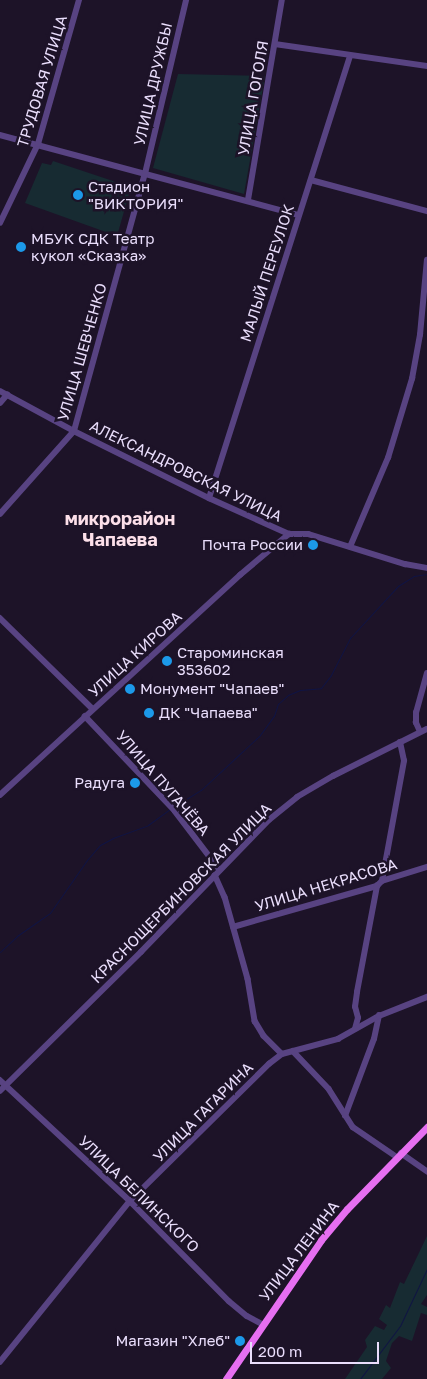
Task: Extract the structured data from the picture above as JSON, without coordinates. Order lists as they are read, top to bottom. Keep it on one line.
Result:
{"streets":{"main road":["УЛИЦА ЛЕНИНА"],"street":["ТРУДОВАЯ УЛИЦА","УЛИЦА ДРУЖБЫ","УЛИЦА ГОГОЛЯ","МАЛЫЙ ПЕРЕУЛОК","УЛИЦА ШЕВЧЕНКО","АЛЕКСАНДРОВСКАЯ УЛИЦА","УЛИЦА КИРОВА","УЛИЦА ПУГАЧЁВА","УЛИЦА НЕКРАСОВА","КРАСНОЩЕРБИНОВСКАЯ УЛИЦА","УЛИЦА ГАГАРИНА","УЛИЦА БЕЛИНСКОГО"]},"crossings":[["УЛИЦА ДРУЖБЫ","УЛИЦА ШЕВЧЕНКО"],["МАЛЫЙ ПЕРЕУЛОК","АЛЕКСАНДРОВСКАЯ УЛИЦА"],["УЛИЦА ШЕВЧЕНКО","АЛЕКСАНДРОВСКАЯ УЛИЦА"],["АЛЕКСАНДРОВСКАЯ УЛИЦА","УЛИЦА КИРОВА"],["УЛИЦА КИРОВА","УЛИЦА ПУГАЧЁВА"],["УЛИЦА ПУГАЧЁВА","УЛИЦА НЕКРАСОВА"],["УЛИЦА ПУГАЧЁВА","КРАСНОЩЕРБИНОВСКАЯ УЛИЦА"],["УЛИЦА ПУГАЧЁВА","УЛИЦА ГАГАРИНА"],["КРАСНОЩЕРБИНОВСКАЯ УЛИЦА","УЛИЦА БЕЛИНСКОГО"],["УЛИЦА ГАГАРИНА","УЛИЦА БЕЛИНСКОГО"],["УЛИЦА БЕЛИНСКОГО","УЛИЦА ЛЕНИНА"]],"districts":["микрорайон Чапаева"],"places":["Стадион \"ВИКТОРИЯ\"","МБУК СДК Театр кукол «Сказка»","Почта России","Староминская 353602","Монумент \"Чапаев\"","ДК \"Чапаева\"","Радуга","Магазин \"Хлеб\""],"scale_bar":"200 m"}
